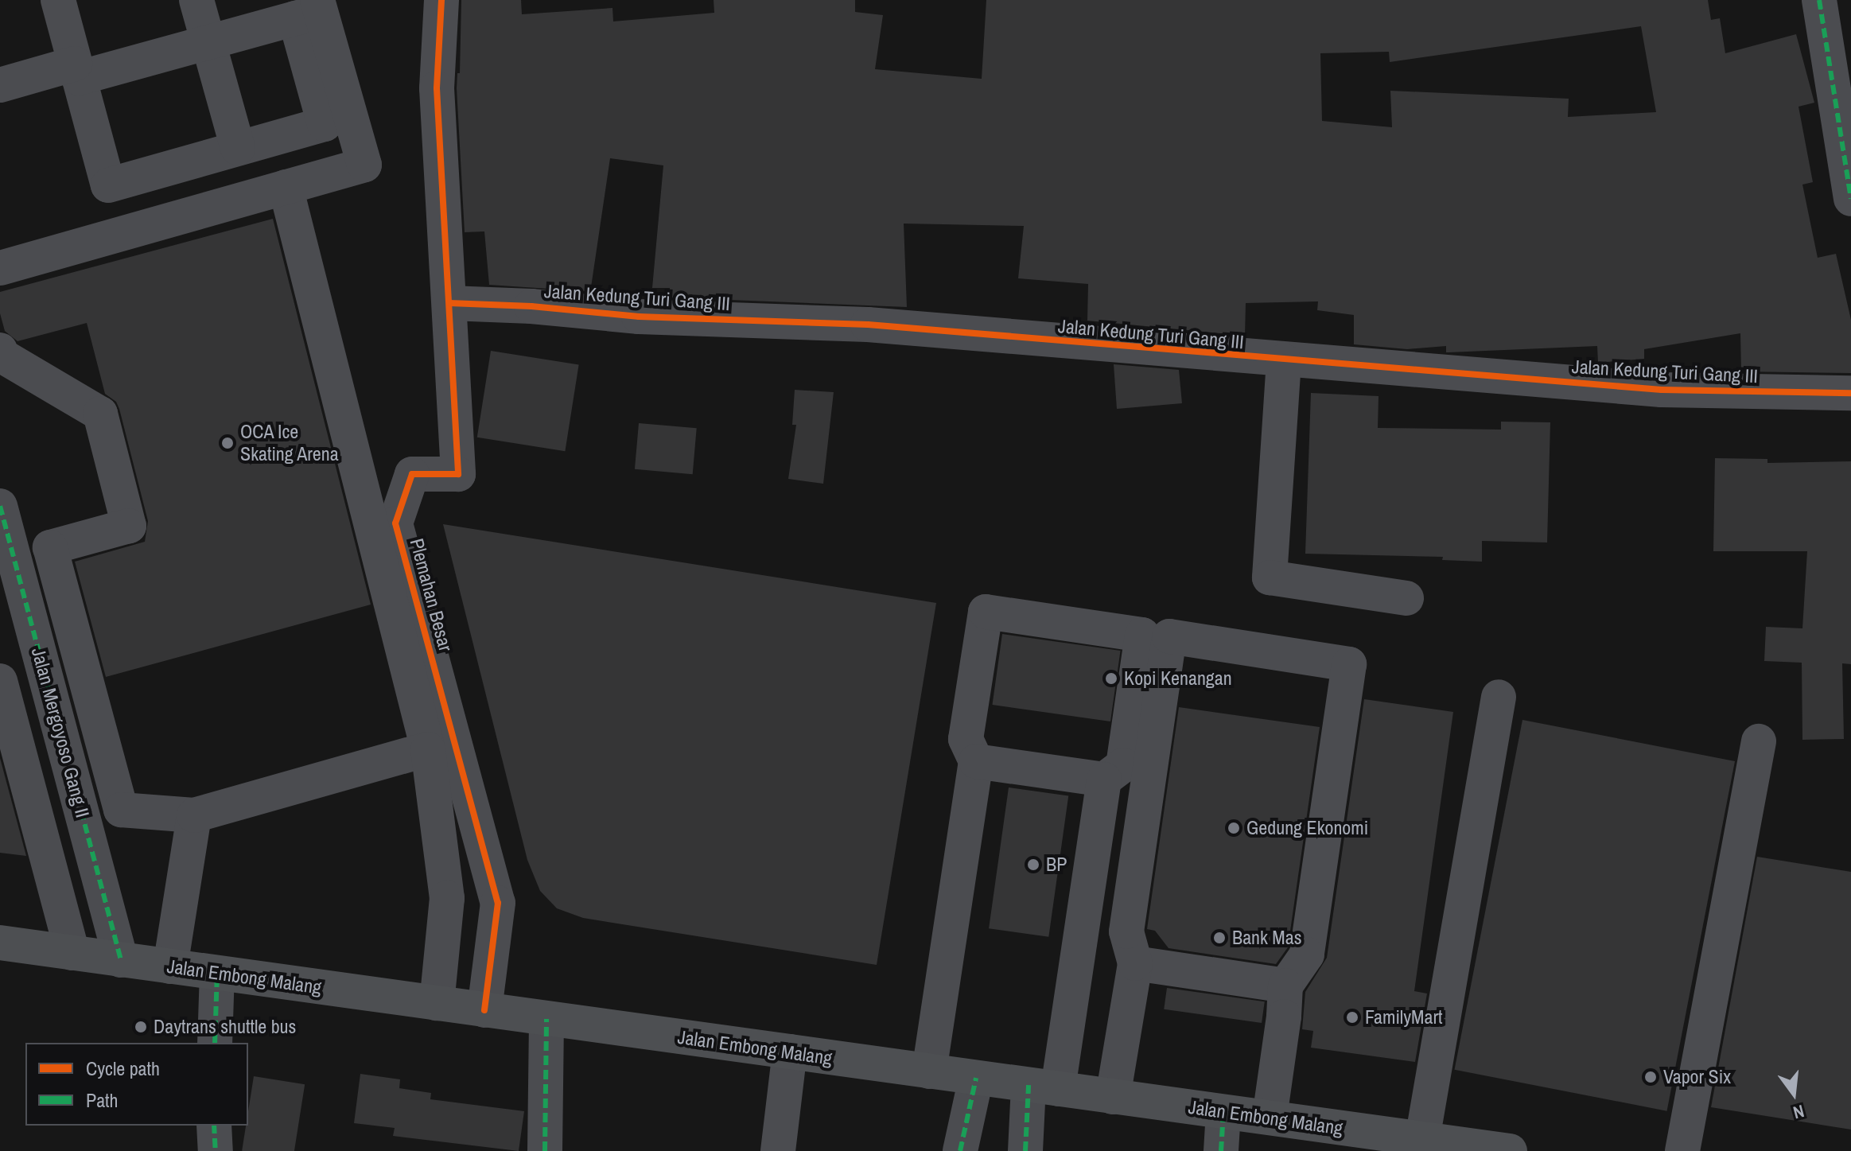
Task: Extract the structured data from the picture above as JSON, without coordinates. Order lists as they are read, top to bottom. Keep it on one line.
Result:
{"streets":{"main road":["Jalan Embong Malang"],"street":["Jalan Kedung Turi Gang III","Plemahan Besar","Jalan Mergoyoso Gang II"]},"crossings":[["Jalan Kedung Turi Gang III","Plemahan Besar"],["Plemahan Besar","Jalan Embong Malang"],["Jalan Mergoyoso Gang II","Jalan Embong Malang"]],"places":["OCA Ice Skating Arena","Kopi Kenangan","Gedung Ekonomi","BP","Bank Mas","FamilyMart","Daytrans shuttle bus","Vapor Six"],"legend":["Cycle path","Path"],"north":"bottom"}
